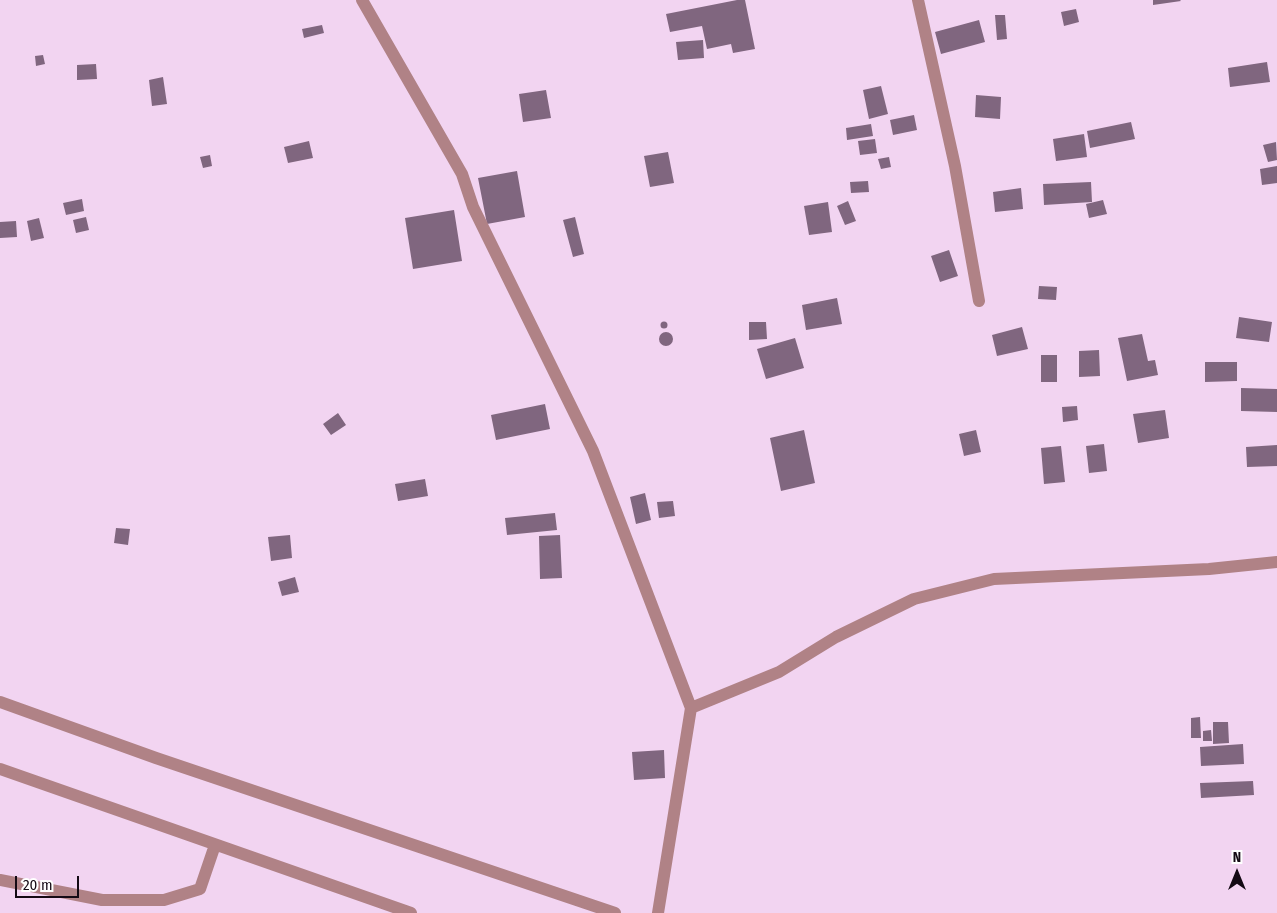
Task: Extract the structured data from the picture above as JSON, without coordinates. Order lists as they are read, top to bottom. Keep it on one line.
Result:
{"scale_bar":"20 m","north":"top"}
